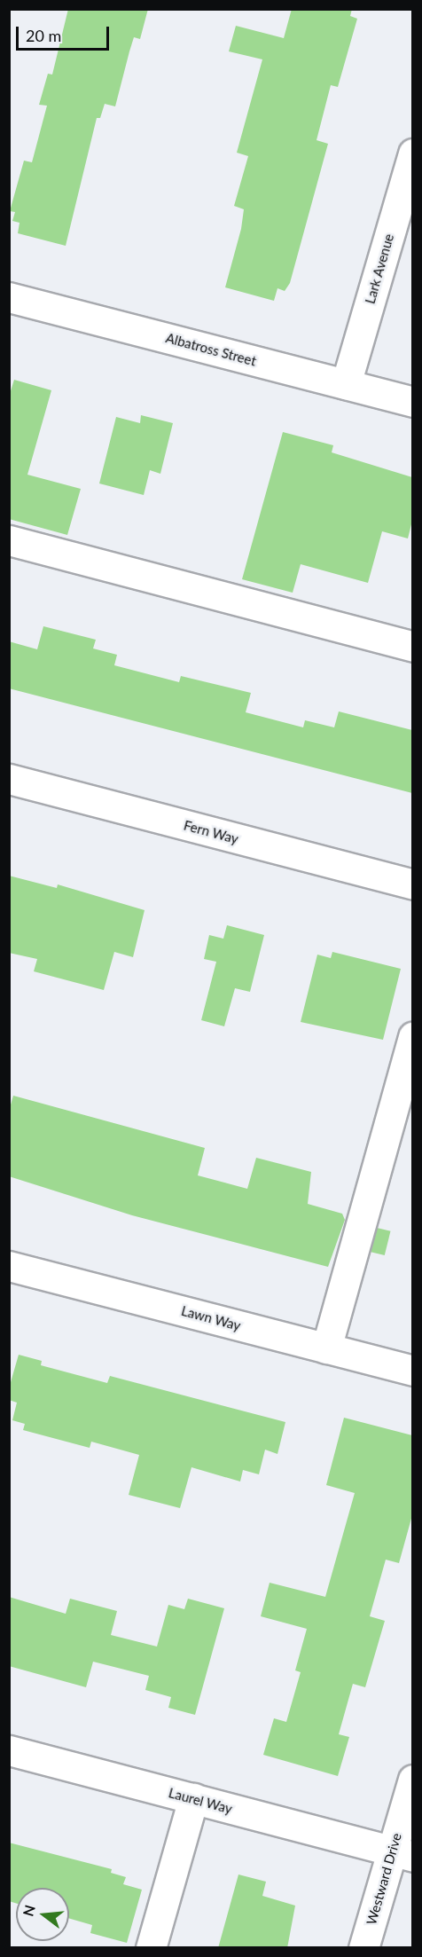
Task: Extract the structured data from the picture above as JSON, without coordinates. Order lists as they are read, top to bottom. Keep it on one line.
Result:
{"streets":{"street":["Lark Avenue","Albatross Street","Fern Way","Lawn Way","Laurel Way","Westward Drive"]},"crossings":[["Lark Avenue","Albatross Street"],["Laurel Way","Westward Drive"]],"scale_bar":"20 m","north":"left"}
